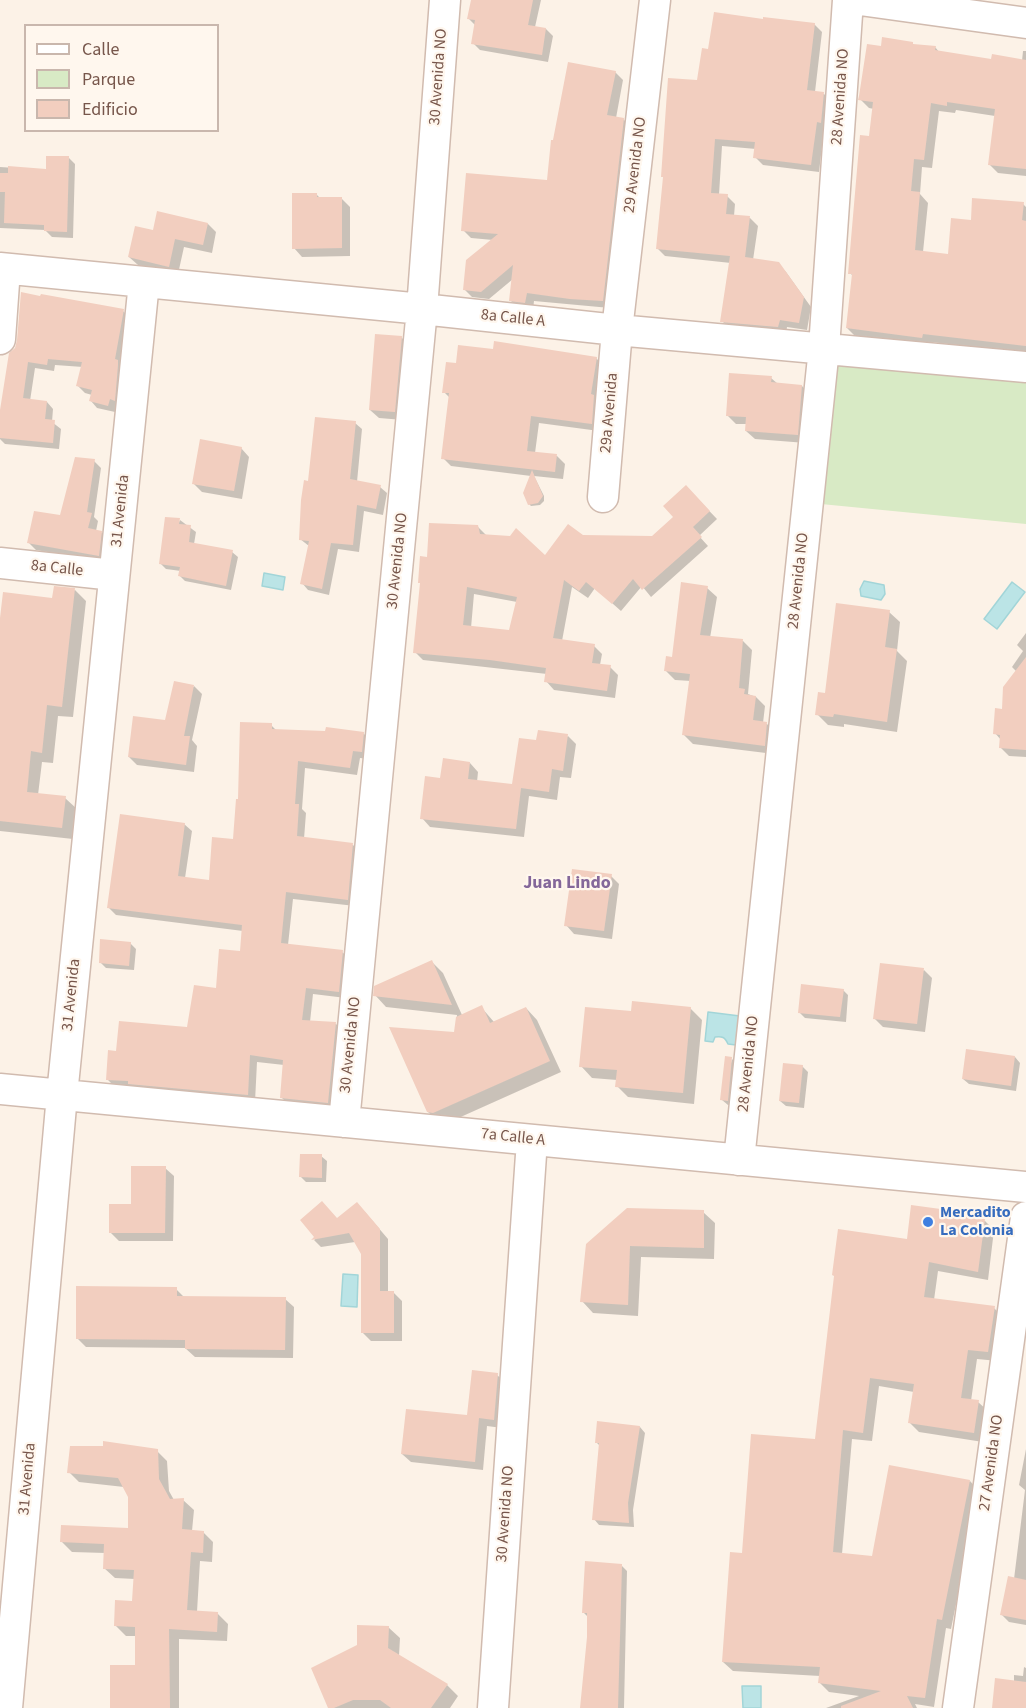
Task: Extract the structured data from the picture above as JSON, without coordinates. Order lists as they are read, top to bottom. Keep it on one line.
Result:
{"streets":{"street":["30 Avenida NO","28 Avenida NO","29 Avenida NO","8a Calle A","29a Avenida","31 Avenida","8a Calle","7a Calle A","27 Avenida NO"]},"crossings":[["30 Avenida NO","8a Calle A"],["30 Avenida NO","7a Calle A"],["28 Avenida NO","8a Calle A"],["28 Avenida NO","7a Calle A"],["29 Avenida NO","8a Calle A"],["29 Avenida NO","29a Avenida"],["8a Calle A","29a Avenida"],["8a Calle A","31 Avenida"],["31 Avenida","8a Calle"],["31 Avenida","7a Calle A"]],"districts":["Juan Lindo"],"places":["Mercadito La Colonia"],"legend":["Calle","Parque","Edificio"]}
